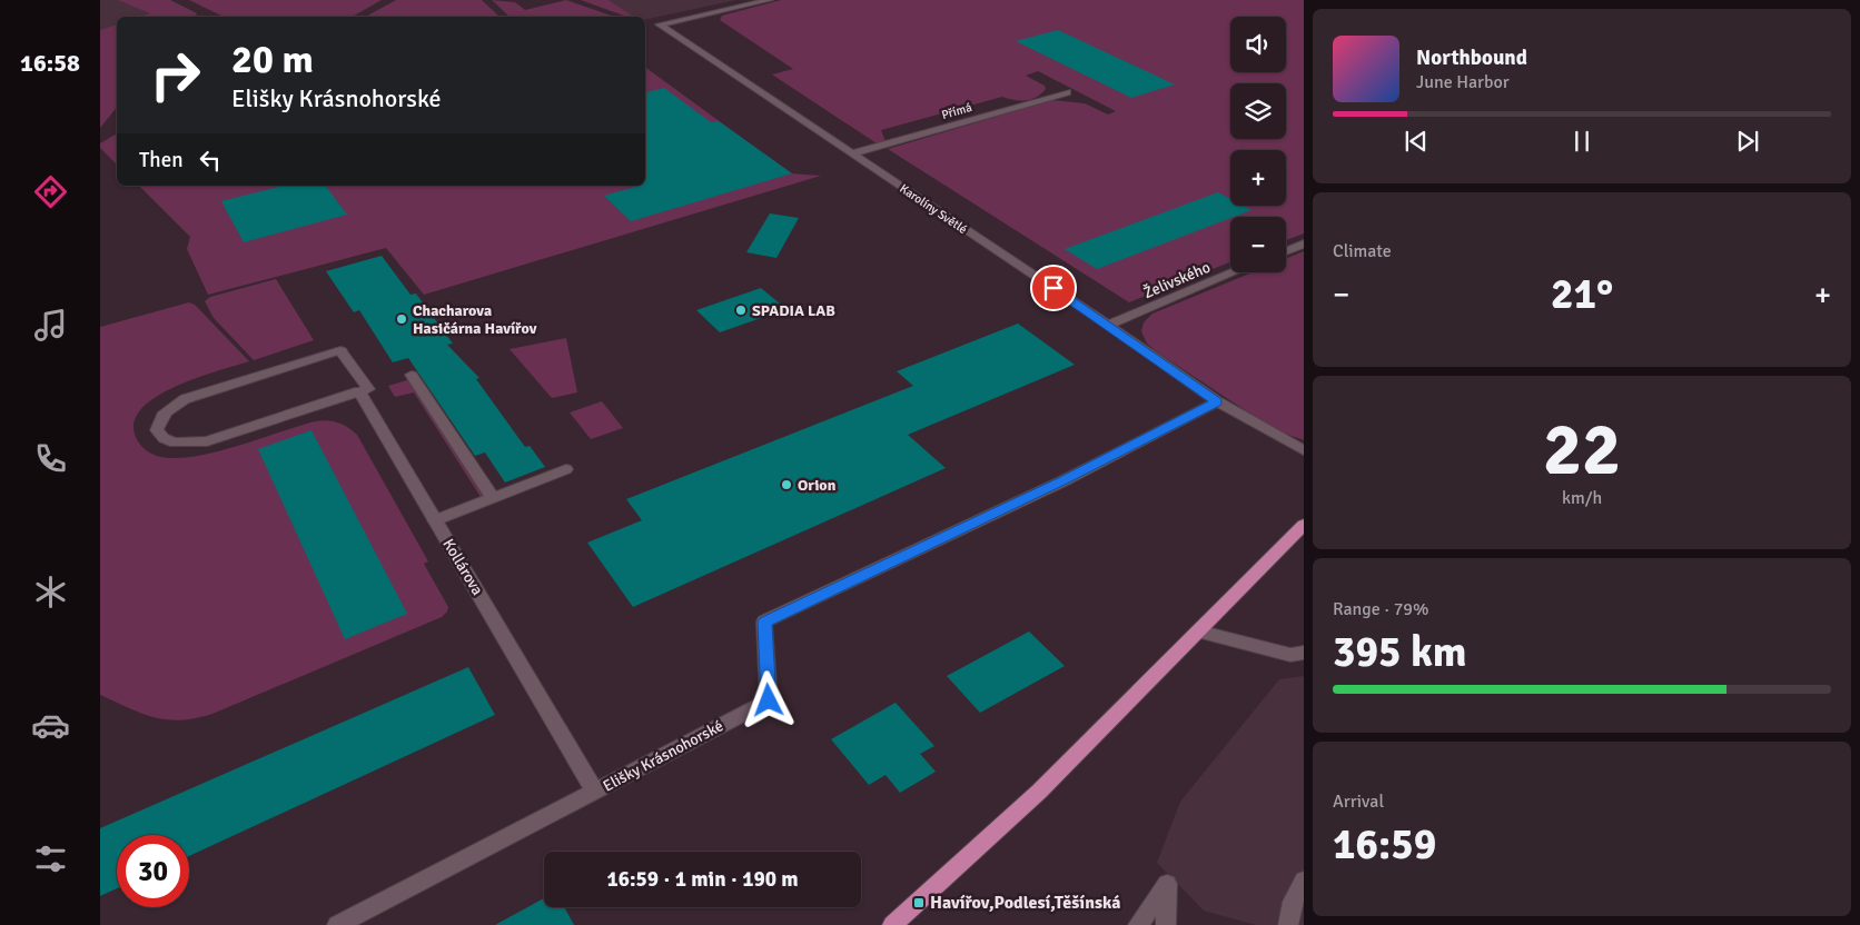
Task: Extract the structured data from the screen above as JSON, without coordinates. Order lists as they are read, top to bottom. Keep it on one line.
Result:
{"streets":{"street":["Přímá","Karolíny Světlé","Želivského","Kollárova","Elišky Krásnohorské"]},"crossings":[["Přímá","Karolíny Světlé"],["Karolíny Světlé","Želivského"],["Karolíny Světlé","Elišky Krásnohorské"],["Kollárova","Elišky Krásnohorské"]],"places":{"other":["SPADIA LAB","Chacharova Hasičárna Havířov","Orion"],"transit":["Havířov,Podlesí,Těšínská"]},"page":{"tabs":"16:58","map_buttons":["+","−"],"turn":["20 m","Elišky Krásnohorské"],"song":["Northbound","June Harbor"],"then":"Then","tile":["Climate",["22","km/h"],["Range · 79%","395 km"],["Arrival","16:59"]],"heat":["−","21°","+"],"limit":"30","trip":"16:59 · 1 min · 190 m"}}
